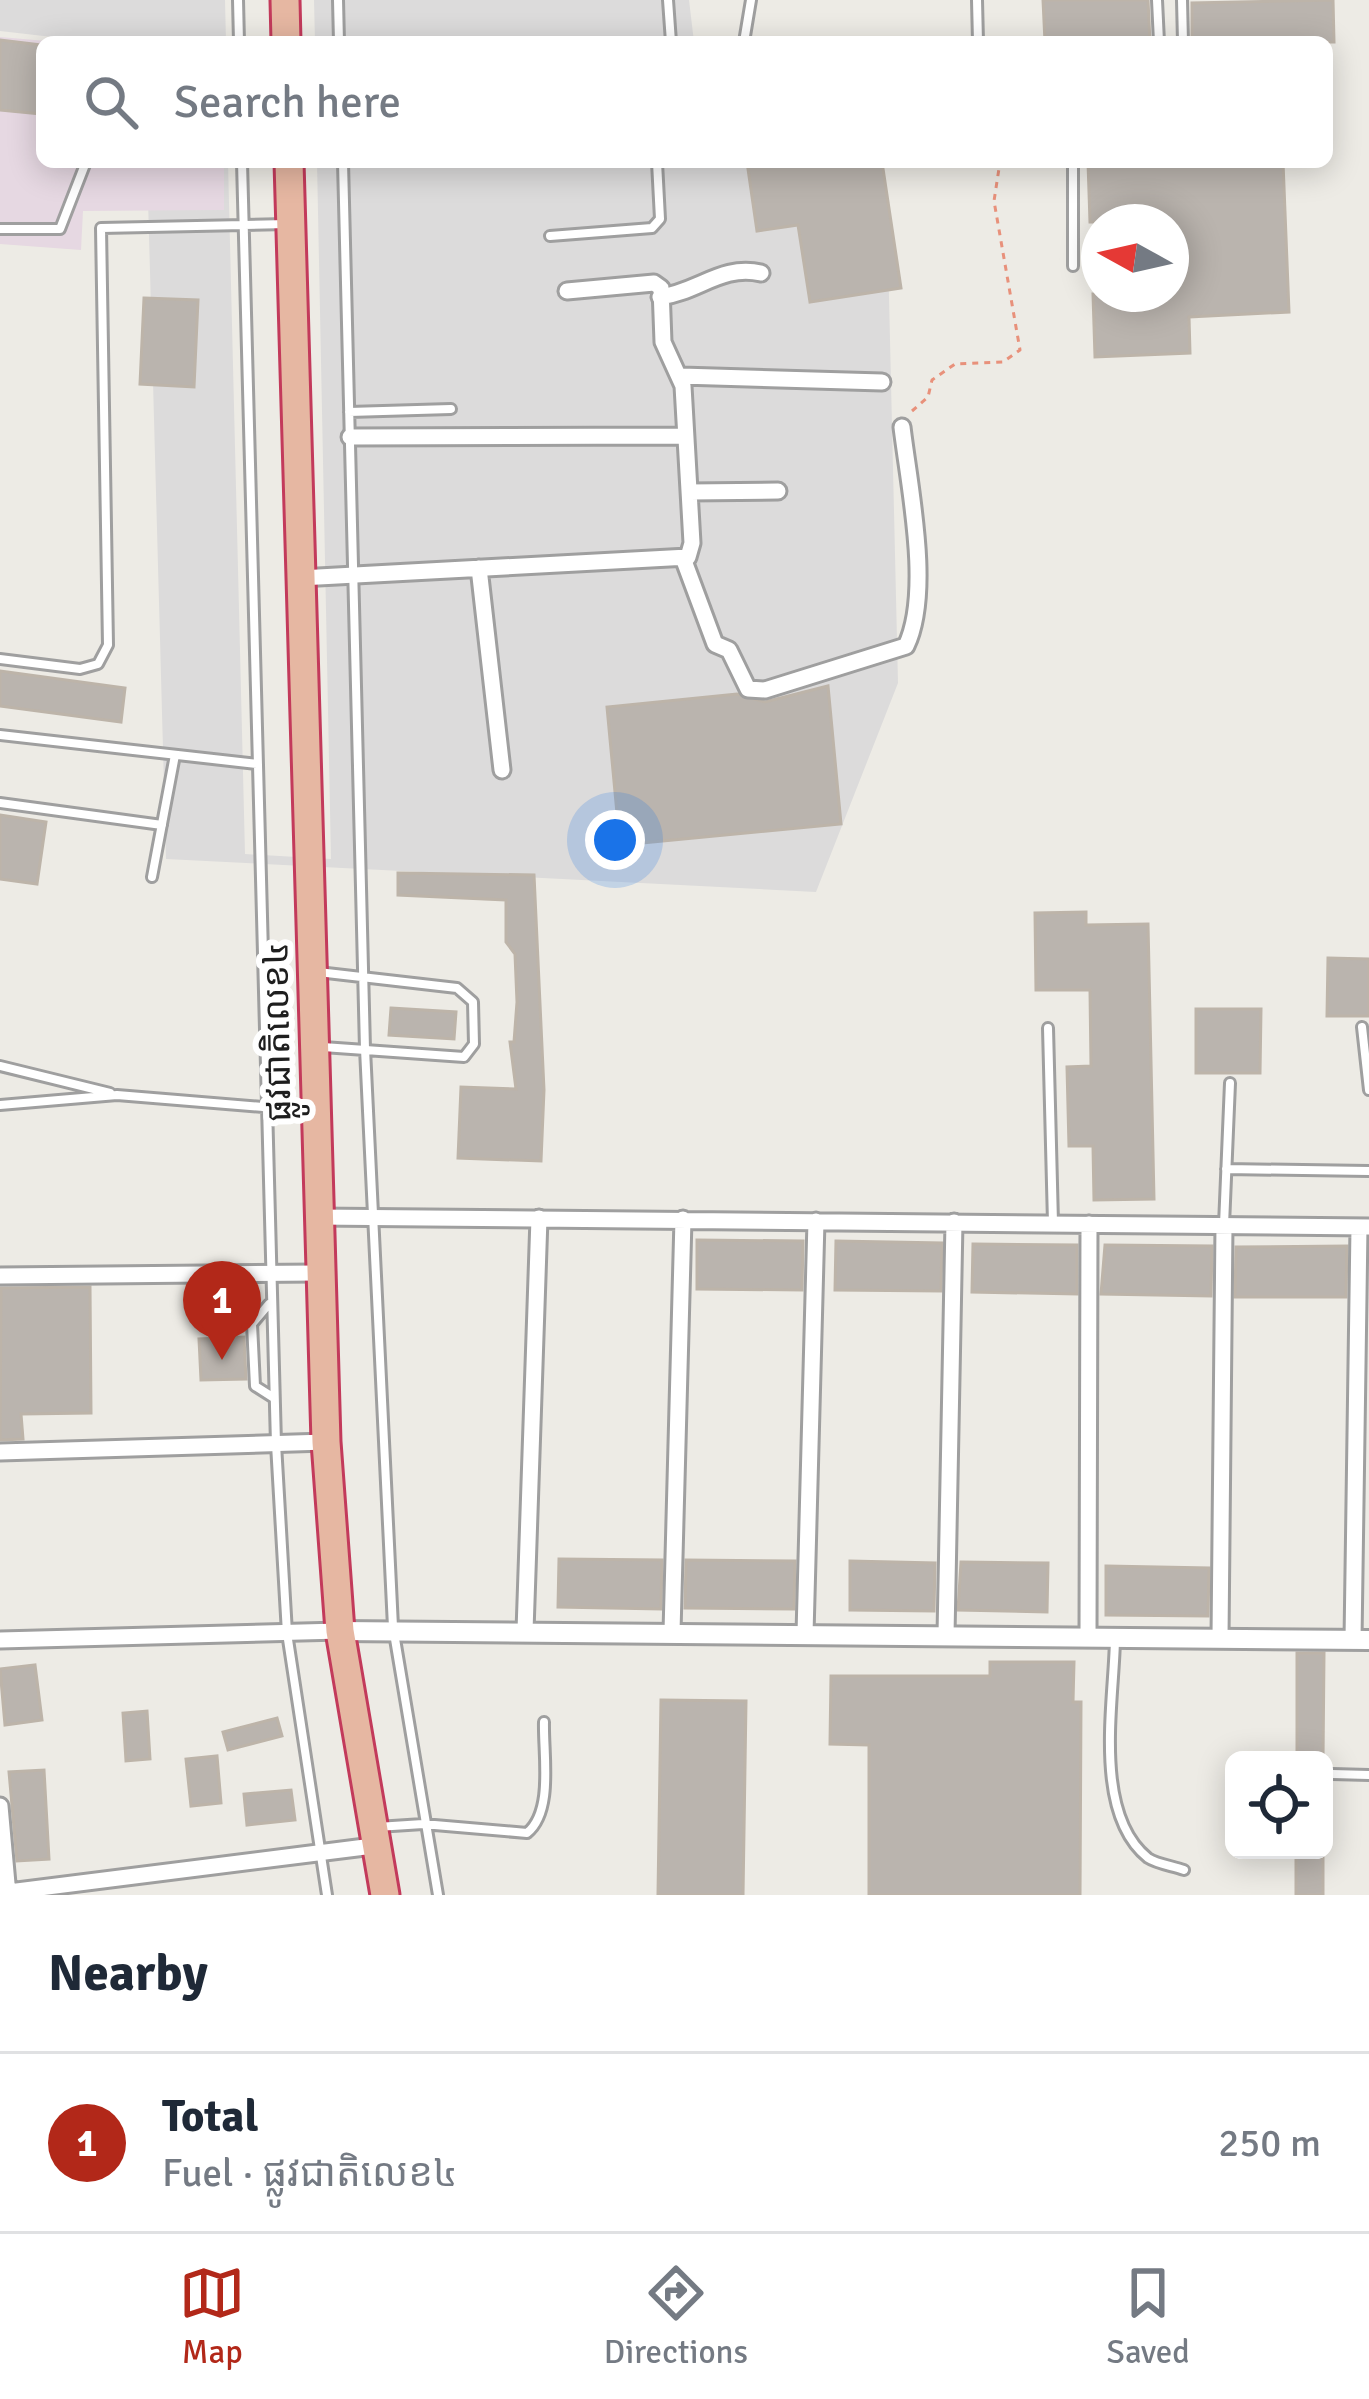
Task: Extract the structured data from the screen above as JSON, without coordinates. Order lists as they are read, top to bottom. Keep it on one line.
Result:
{"streets":{"highway":["ផ្លូវជាតិលេខ៤"]},"north":"left","page":{"search":"Search here","pins":"1","heading":"Nearby","list":[{"mark":"1","name":"Total","note":"Fuel · ផ្លូវជាតិលេខ៤","value":"250 m"}],"nav":["Map","Directions","Saved"]}}
